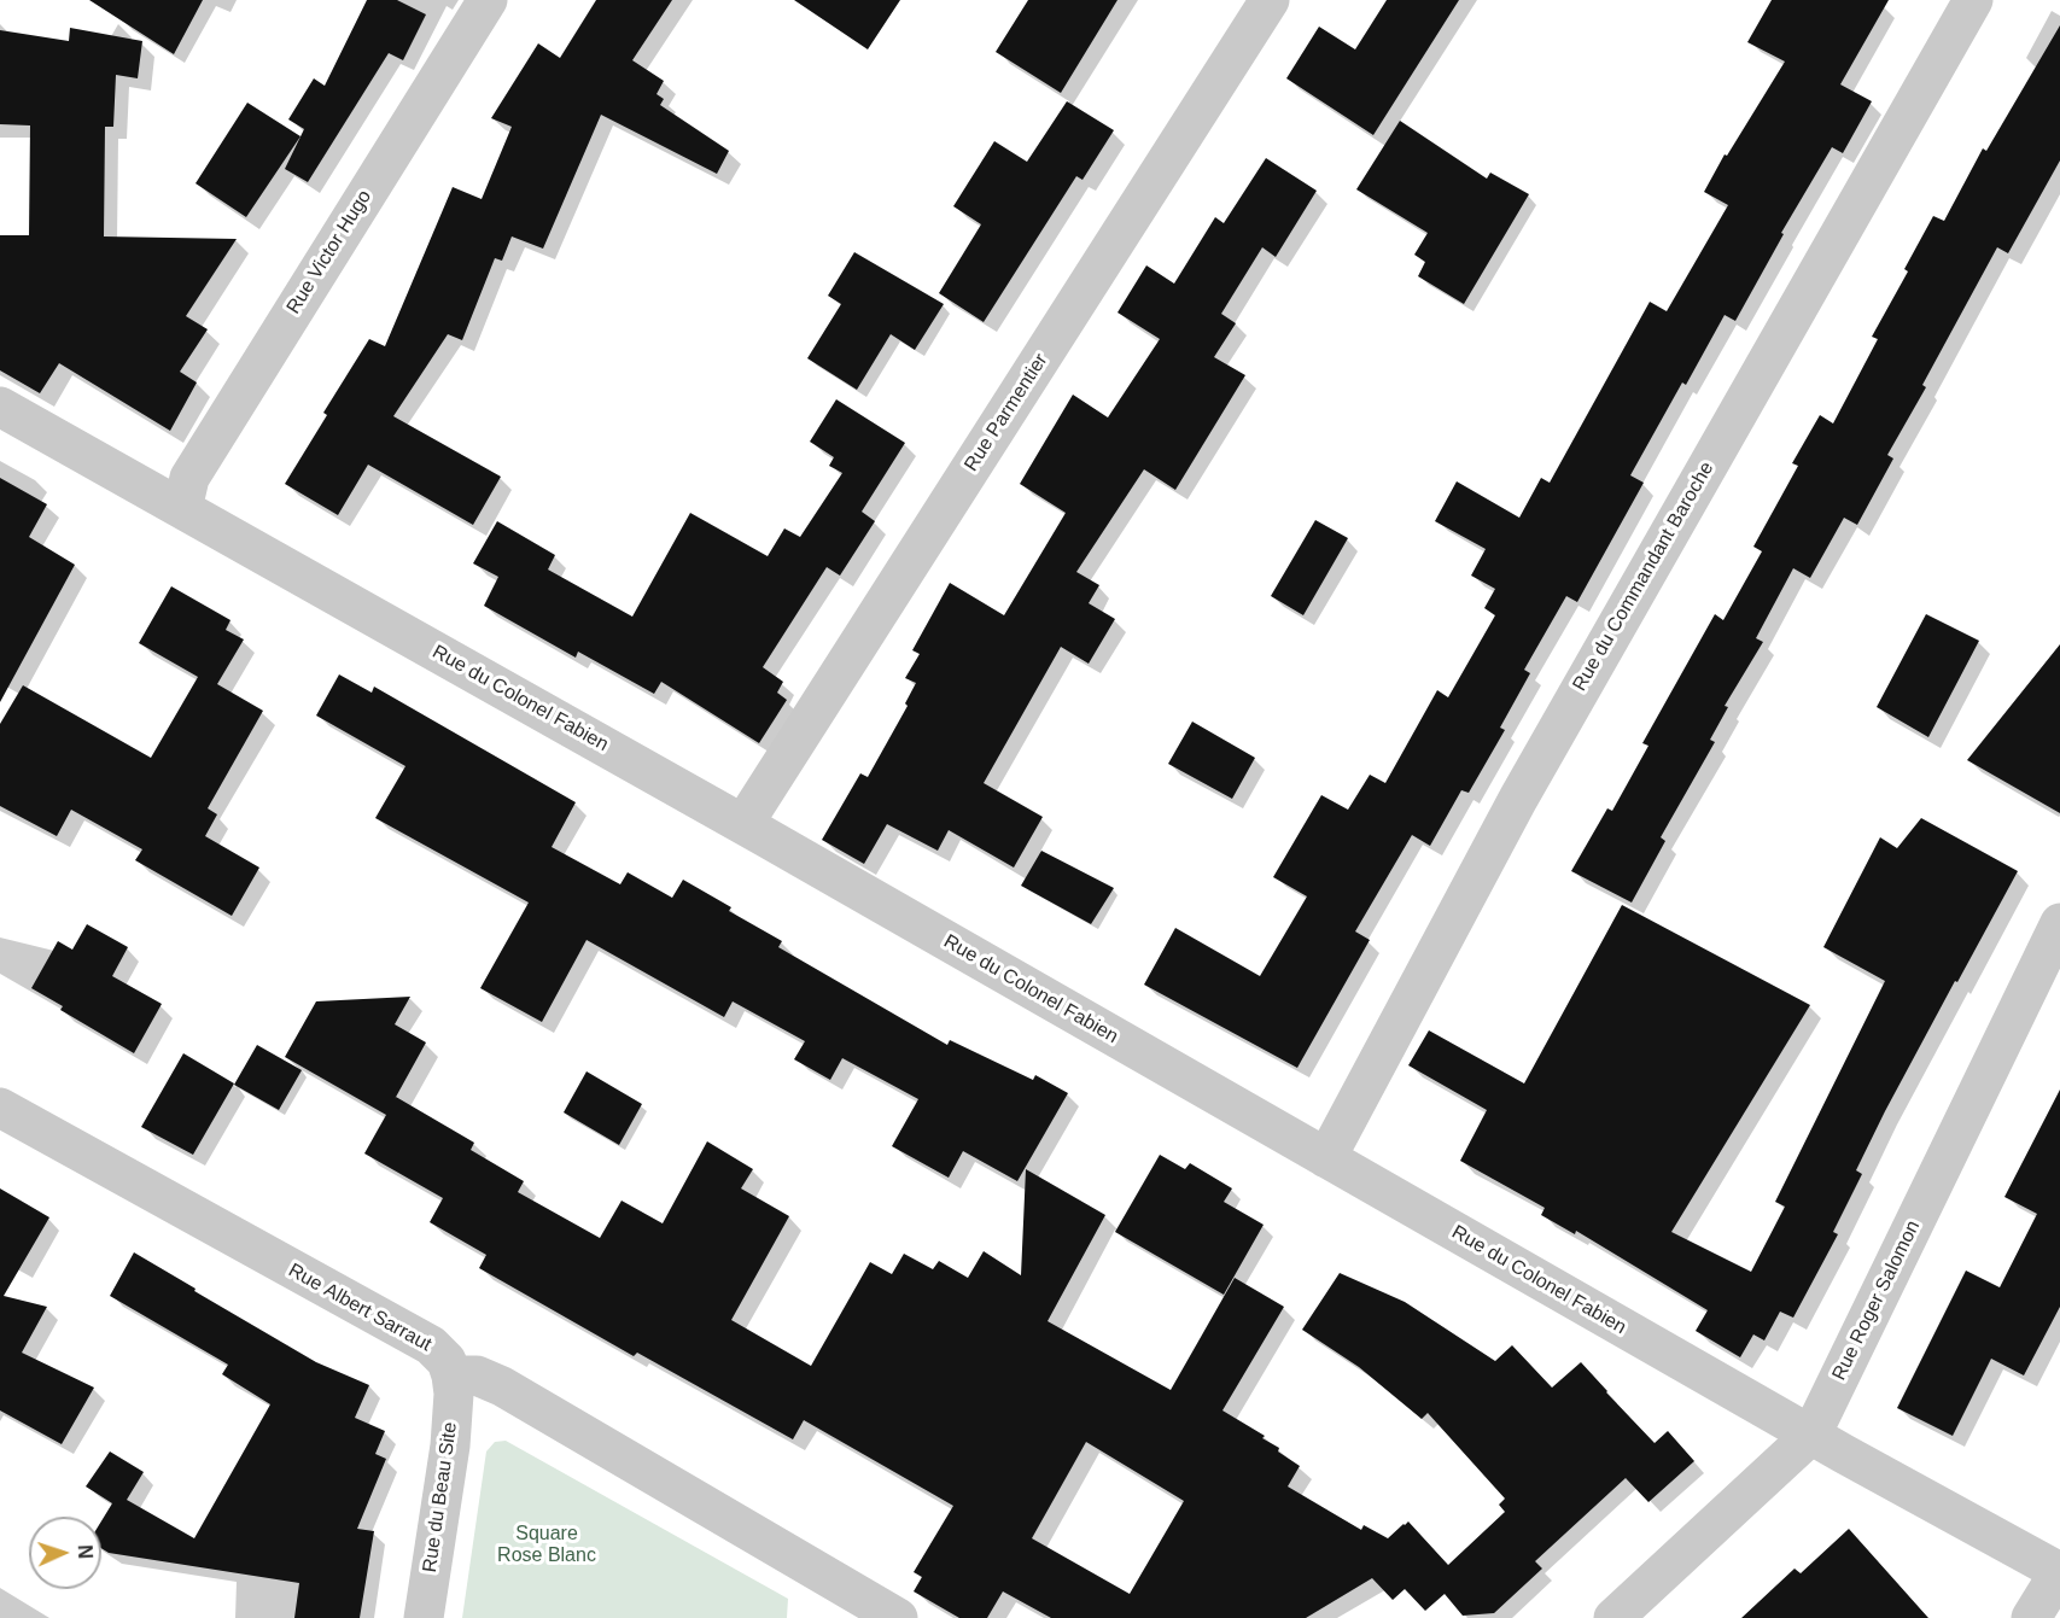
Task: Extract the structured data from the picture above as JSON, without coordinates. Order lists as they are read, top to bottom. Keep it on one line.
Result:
{"streets":{"street":["Rue Victor Hugo","Rue Parmentier","Rue du Commandant Baroche","Rue du Colonel Fabien","Rue Roger Salomon","Rue Albert Sarraut","Rue du Beau Site"]},"crossings":[["Rue Victor Hugo","Rue du Colonel Fabien"],["Rue Parmentier","Rue du Colonel Fabien"],["Rue du Commandant Baroche","Rue du Colonel Fabien"],["Rue du Colonel Fabien","Rue Roger Salomon"],["Rue Albert Sarraut","Rue du Beau Site"]],"parks":["Square Rose Blanc"],"north":"right"}
